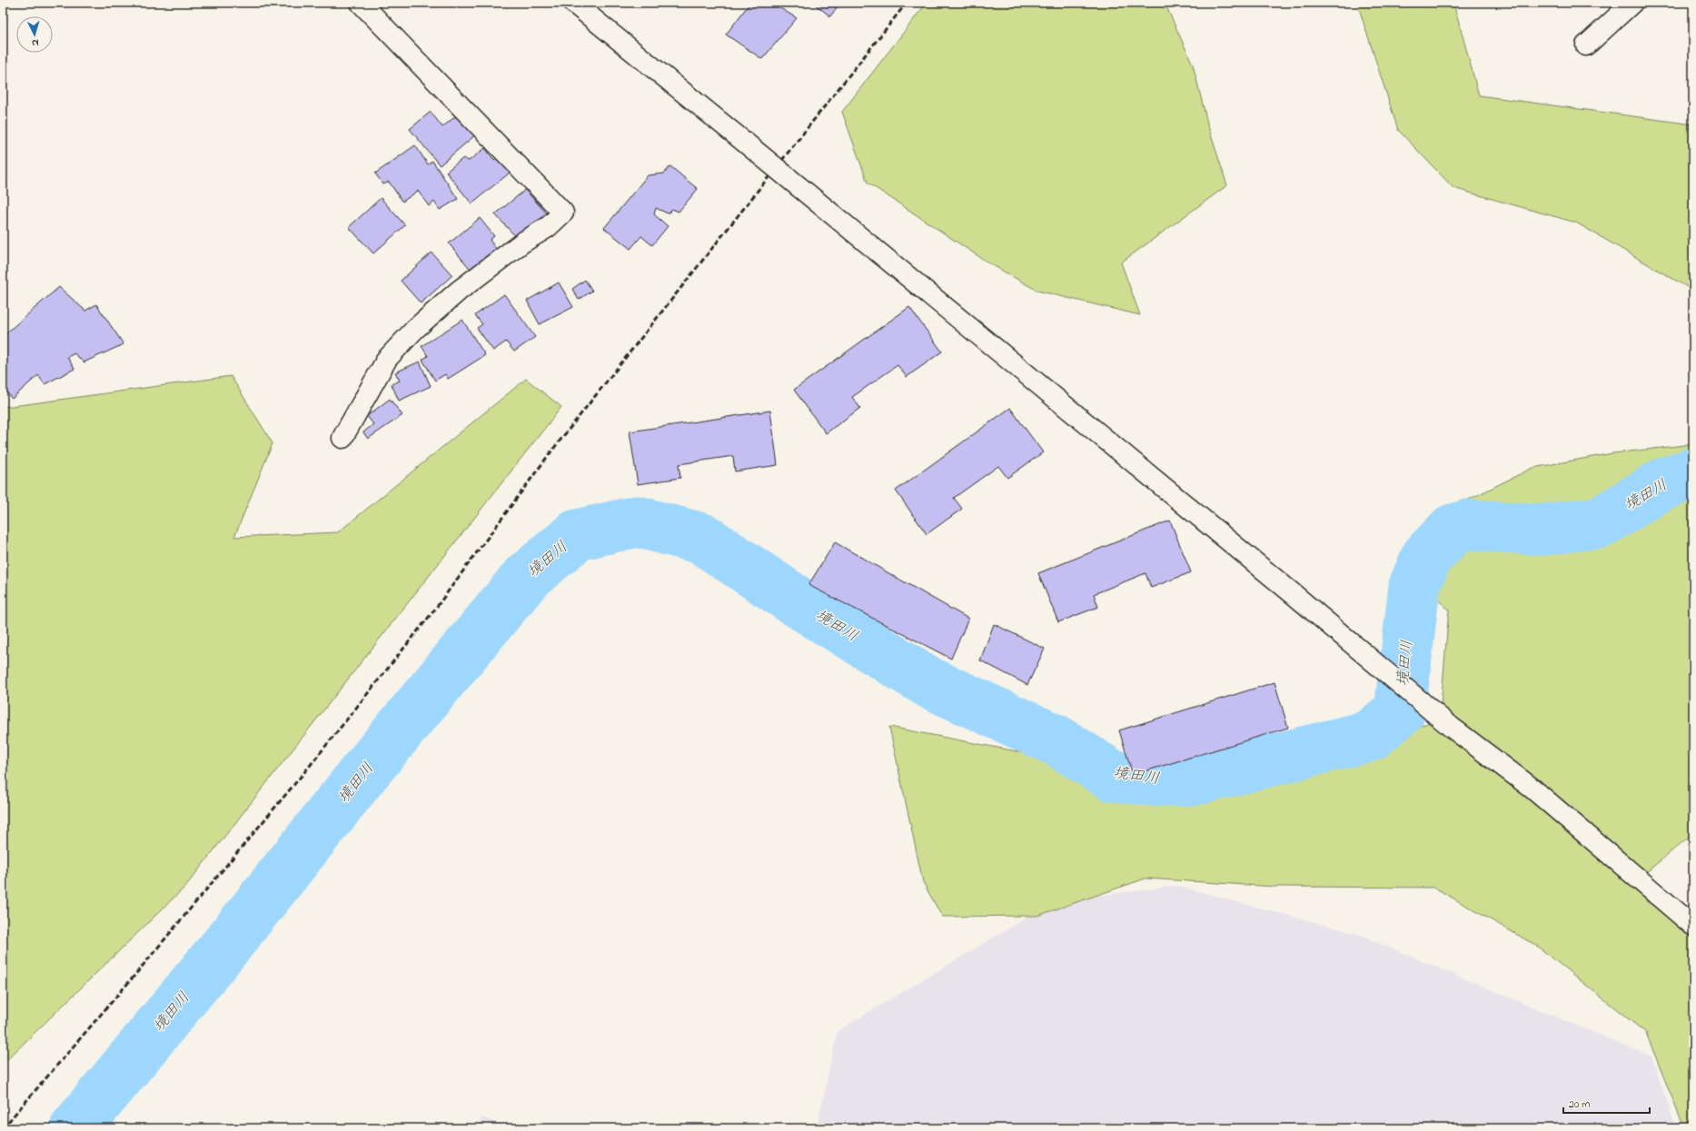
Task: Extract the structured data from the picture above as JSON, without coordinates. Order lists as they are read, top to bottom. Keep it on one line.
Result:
{"water":["境田川"],"scale_bar":"20 m","north":"bottom"}
